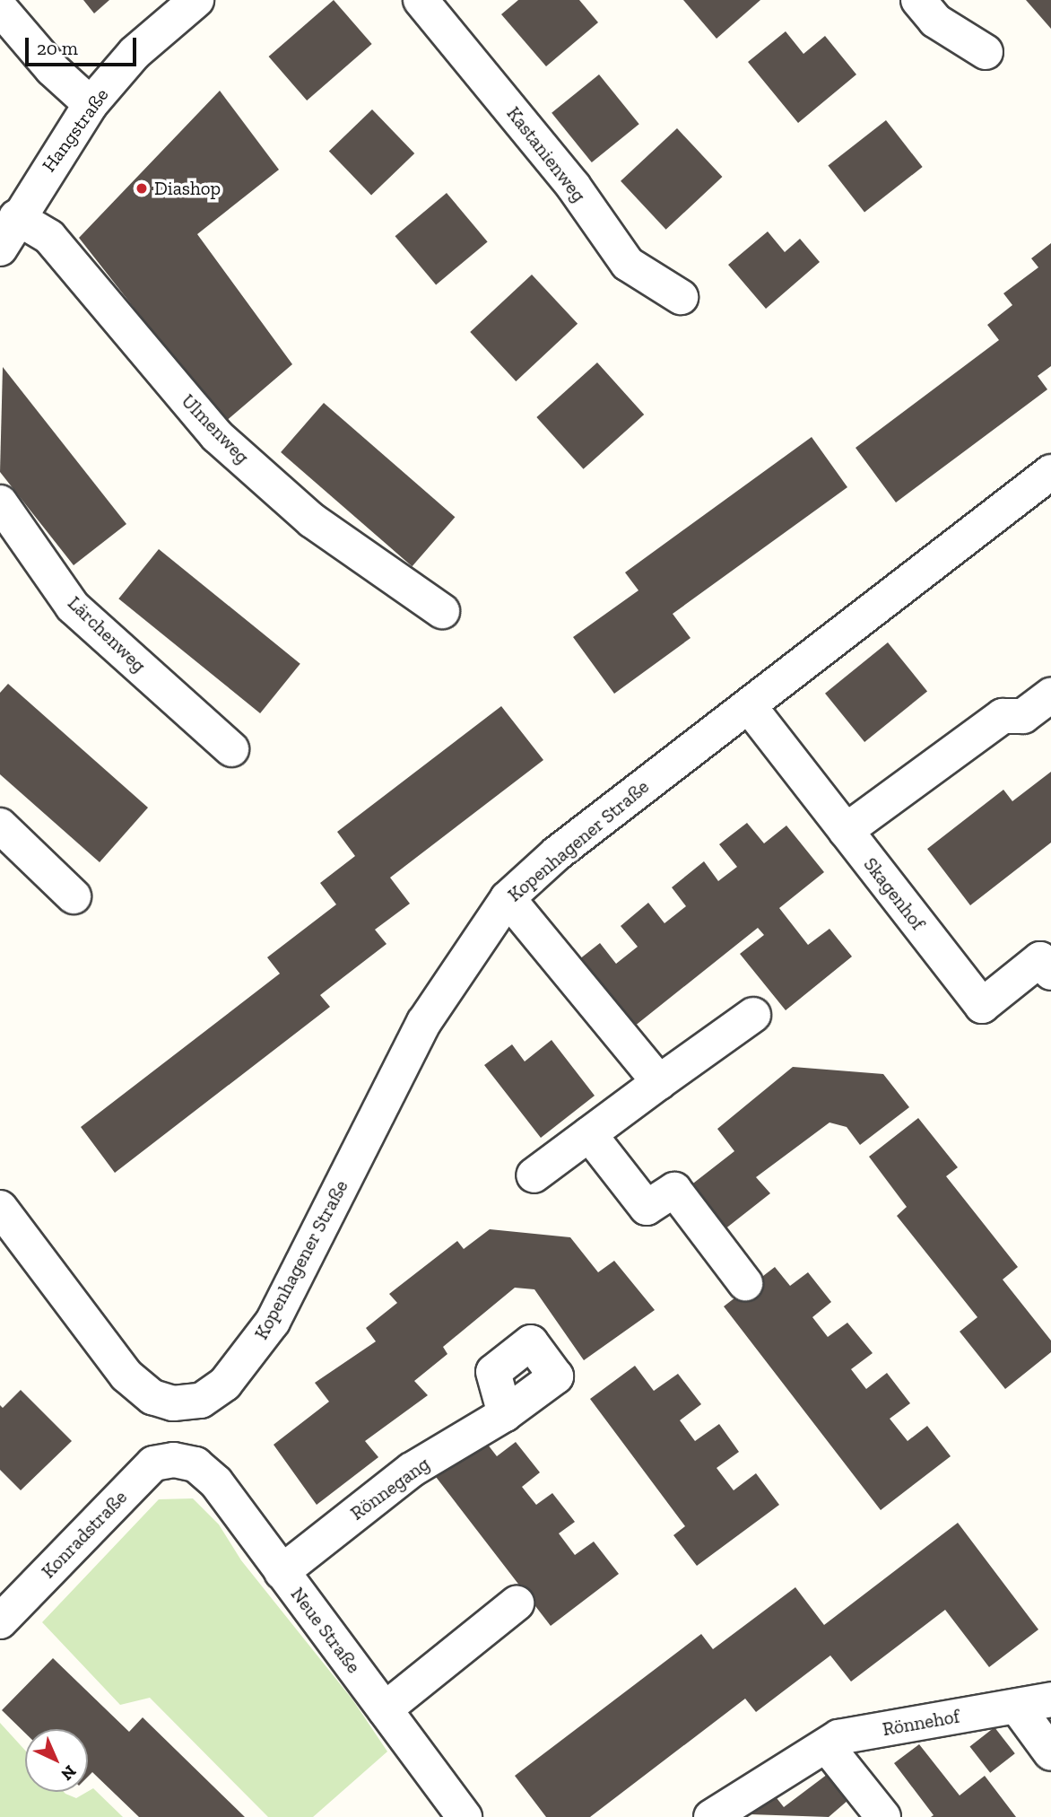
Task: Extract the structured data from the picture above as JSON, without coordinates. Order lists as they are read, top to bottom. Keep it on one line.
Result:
{"streets":{"street":["Hangstraße","Kastanienweg","Ulmenweg","Lärchenweg","Kopenhagener Straße","Skagenhof","Rönnegang","Konradstraße","Neue Straße","Rönnehof"]},"crossings":[["Hangstraße","Ulmenweg"],["Kopenhagener Straße","Skagenhof"],["Rönnegang","Neue Straße"],["Konradstraße","Neue Straße"]],"places":["Diashop"],"scale_bar":"20 m","north":"bottom right"}
